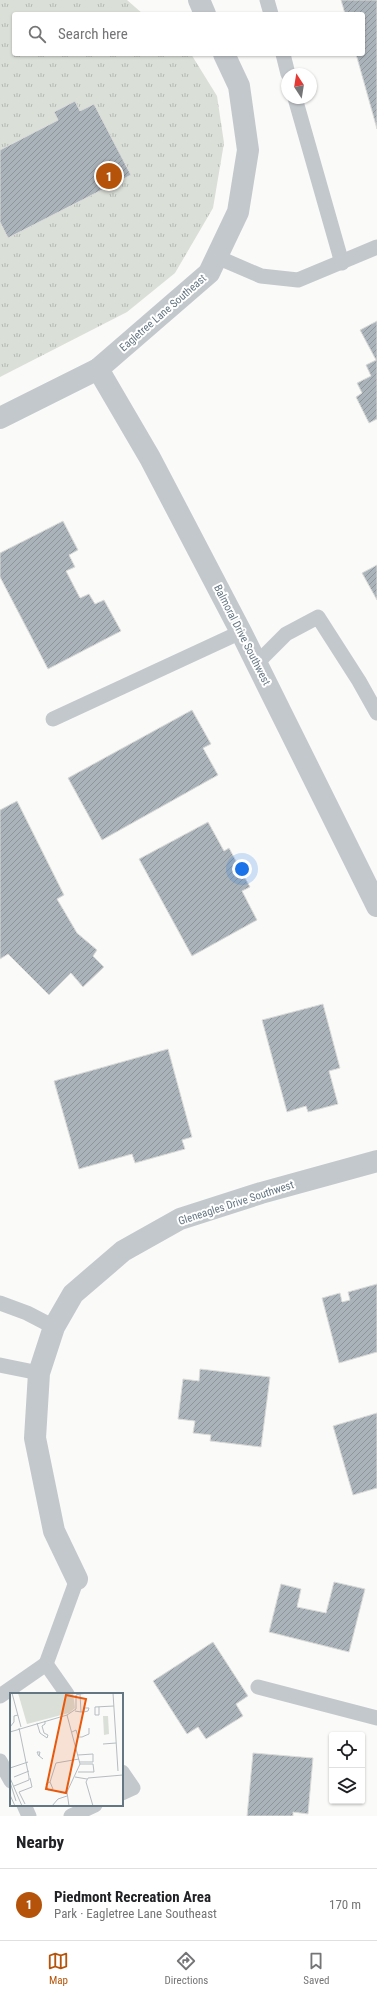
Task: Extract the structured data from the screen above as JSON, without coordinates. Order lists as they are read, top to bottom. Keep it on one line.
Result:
{"streets":{"street":["Eagletree Lane Southeast","Balmoral Drive Southwest","Gleneagles Drive Southwest"]},"crossings":[["Eagletree Lane Southeast","Balmoral Drive Southwest"]],"north":"top","page":{"search":"Search here","pins":"1","heading":"Nearby","list":[{"mark":"1","name":"Piedmont Recreation Area","note":"Park · Eagletree Lane Southeast","value":"170 m"}],"nav":["Map","Directions","Saved"]}}
